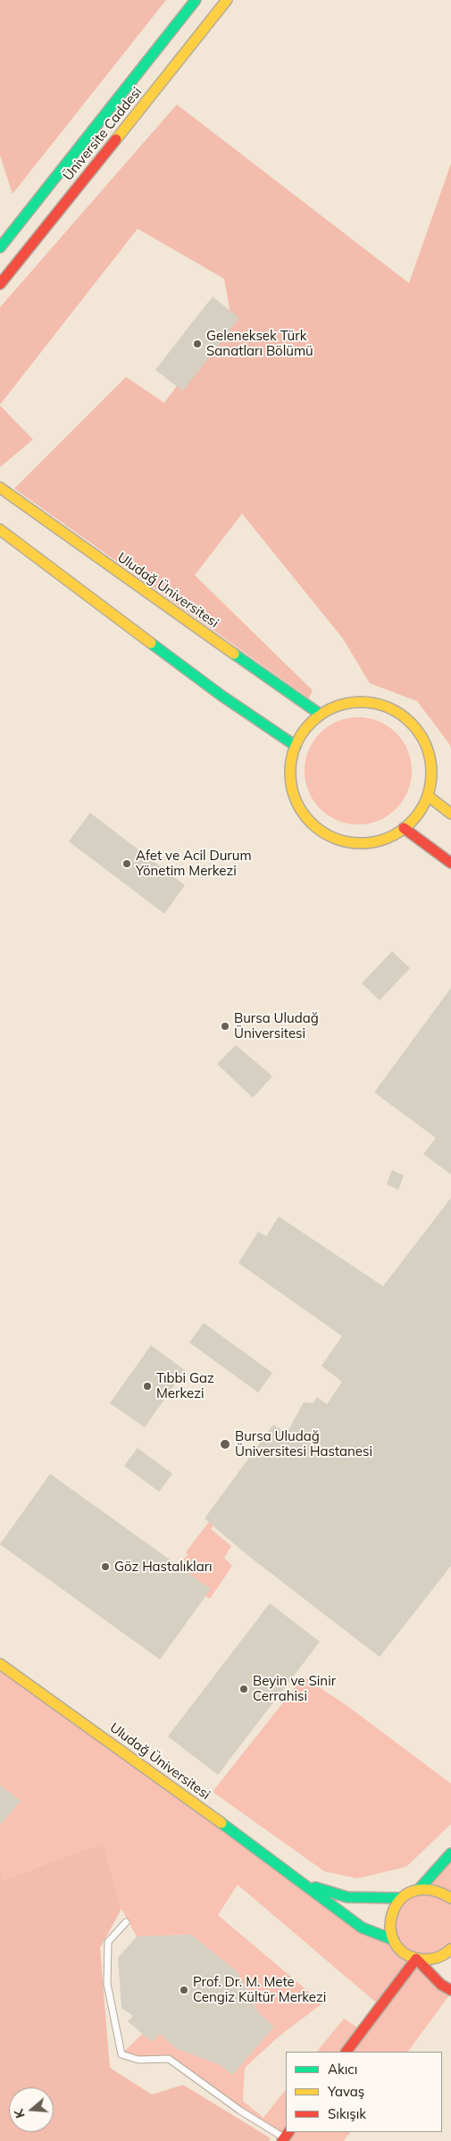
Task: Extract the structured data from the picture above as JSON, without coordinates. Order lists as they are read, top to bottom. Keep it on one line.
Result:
{"streets":{"street":["Üniversite Caddesi","Uludağ Üniversitesi"]},"places":["Geleneksek Türk Sanatları Bölümü","Afet ve Acil Durum Yönetim Merkezi","Bursa Uludağ Üniversitesi","Tıbbi Gaz Merkezi","Bursa Uludağ Üniversitesi Hastanesi","Göz Hastalıkları","Beyin ve Sinir Cerrahisi","Prof. Dr. M. Mete Cengiz Kültür Merkezi"],"legend":["Akıcı","Yavaş","Sıkışık"],"north":"left"}
